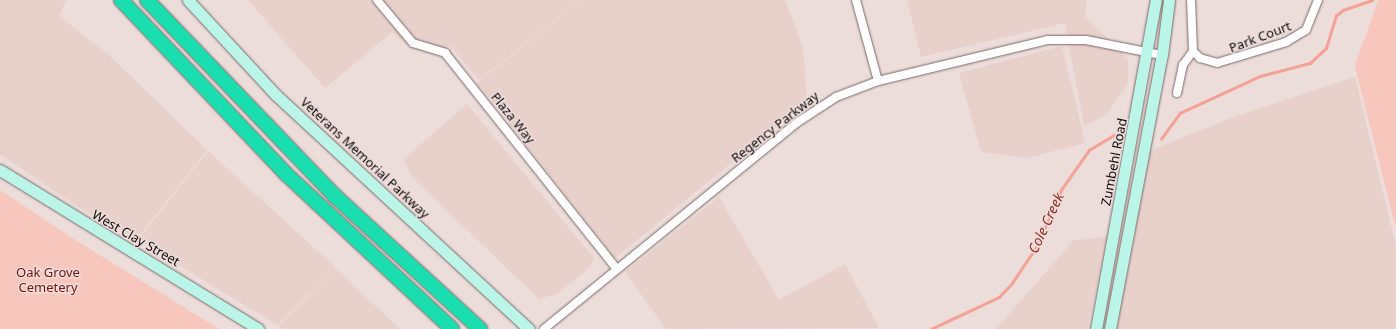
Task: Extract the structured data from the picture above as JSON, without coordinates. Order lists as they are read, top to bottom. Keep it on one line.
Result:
{"streets":{"main road":["Veterans Memorial Parkway","Zumbehl Road","West Clay Street"],"street":["Park Court","Plaza Way","Regency Parkway"]},"crossings":[["Plaza Way","Regency Parkway"],["Regency Parkway","Zumbehl Road"]],"water":["Cole Creek"],"parks":["Oak Grove Cemetery"]}
